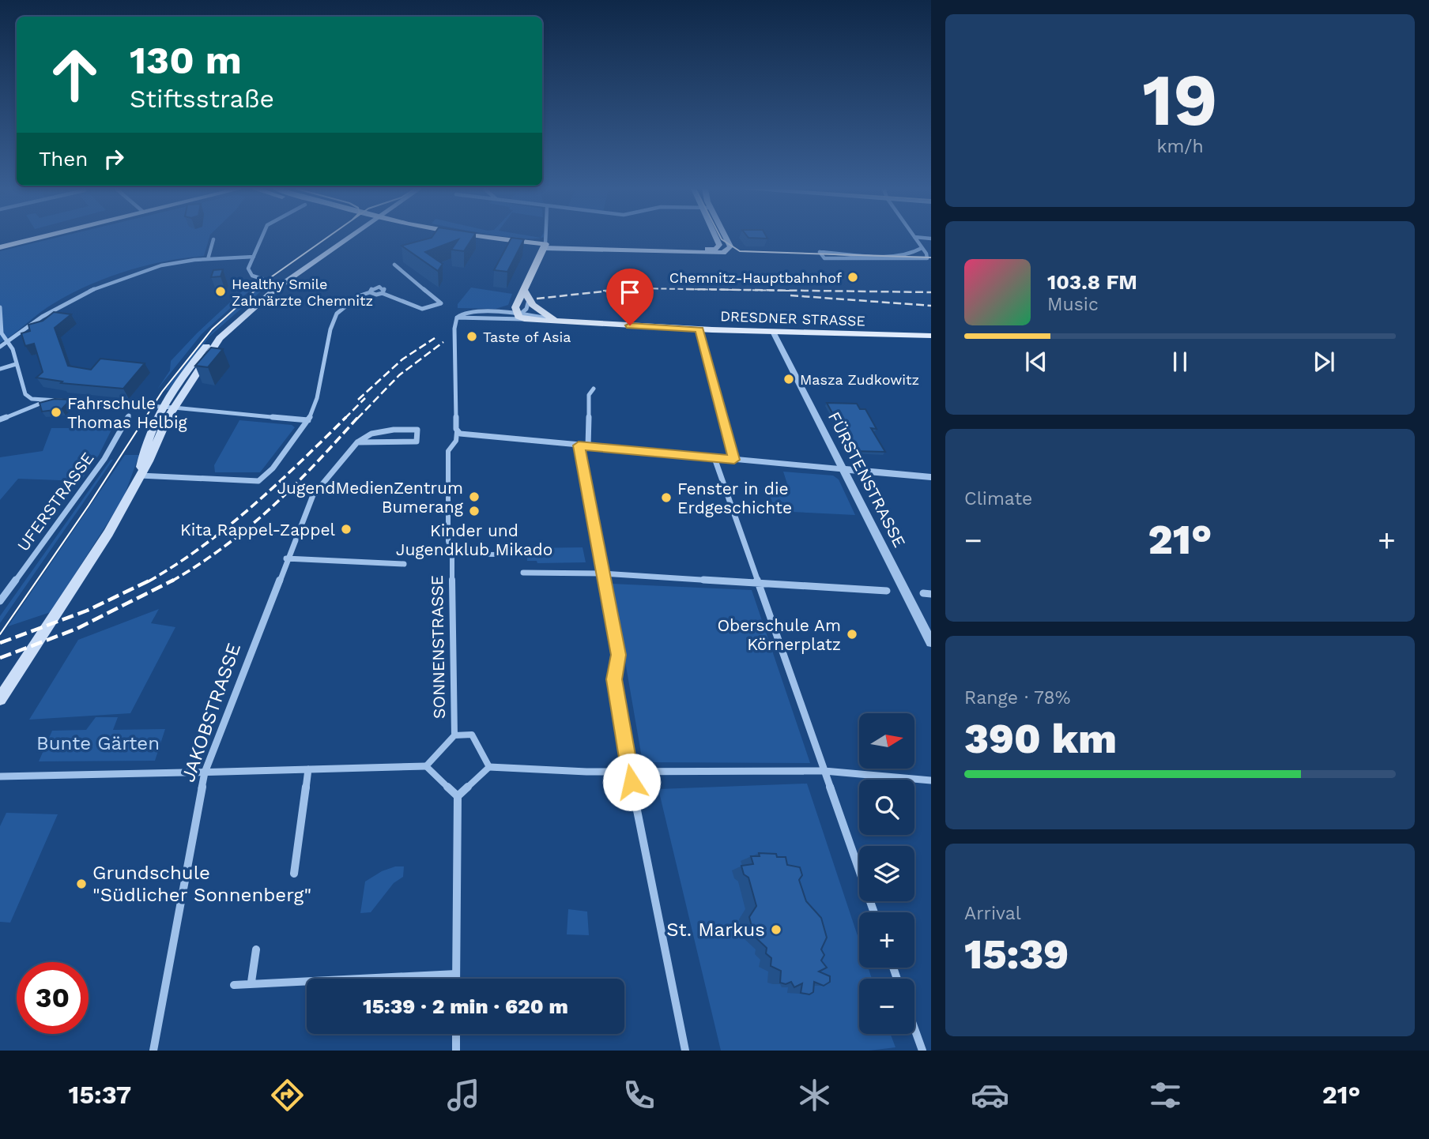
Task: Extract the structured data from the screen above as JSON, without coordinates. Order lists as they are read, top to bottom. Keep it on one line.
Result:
{"streets":{"main road":["DRESDNER STRASSE"],"street":["FÜRSTENSTRASSE","UFERSTRASSE","SONNENSTRASSE","JAKOBSTRASSE"]},"crossings":[["DRESDNER STRASSE","FÜRSTENSTRASSE"]],"parks":["Bunte Gärten"],"places":["Chemnitz-Hauptbahnhof","Healthy Smile Zahnärzte Chemnitz","Taste of Asia","Masza Zudkowitz","Fahrschule Thomas Helbig","JugendMedienZentrum Bumerang","Fenster in die Erdgeschichte","Kinder und Jugendklub Mikado","Kita Rappel-Zappel","Oberschule Am Körnerplatz","Grundschule \"Südlicher Sonnenberg\"","St. Markus"],"north":"right","page":{"tile":[["19","km/h"],"Climate",["Range · 78%","390 km"],["Arrival","15:39"]],"turn":["130 m","Stiftsstraße"],"then":"Then","song":["103.8 FM","Music"],"heat":["−","21°","+"],"map_buttons":["+","−"],"limit":"30","trip":"15:39 · 2 min · 620 m","tabs":["15:37","21°"]}}
